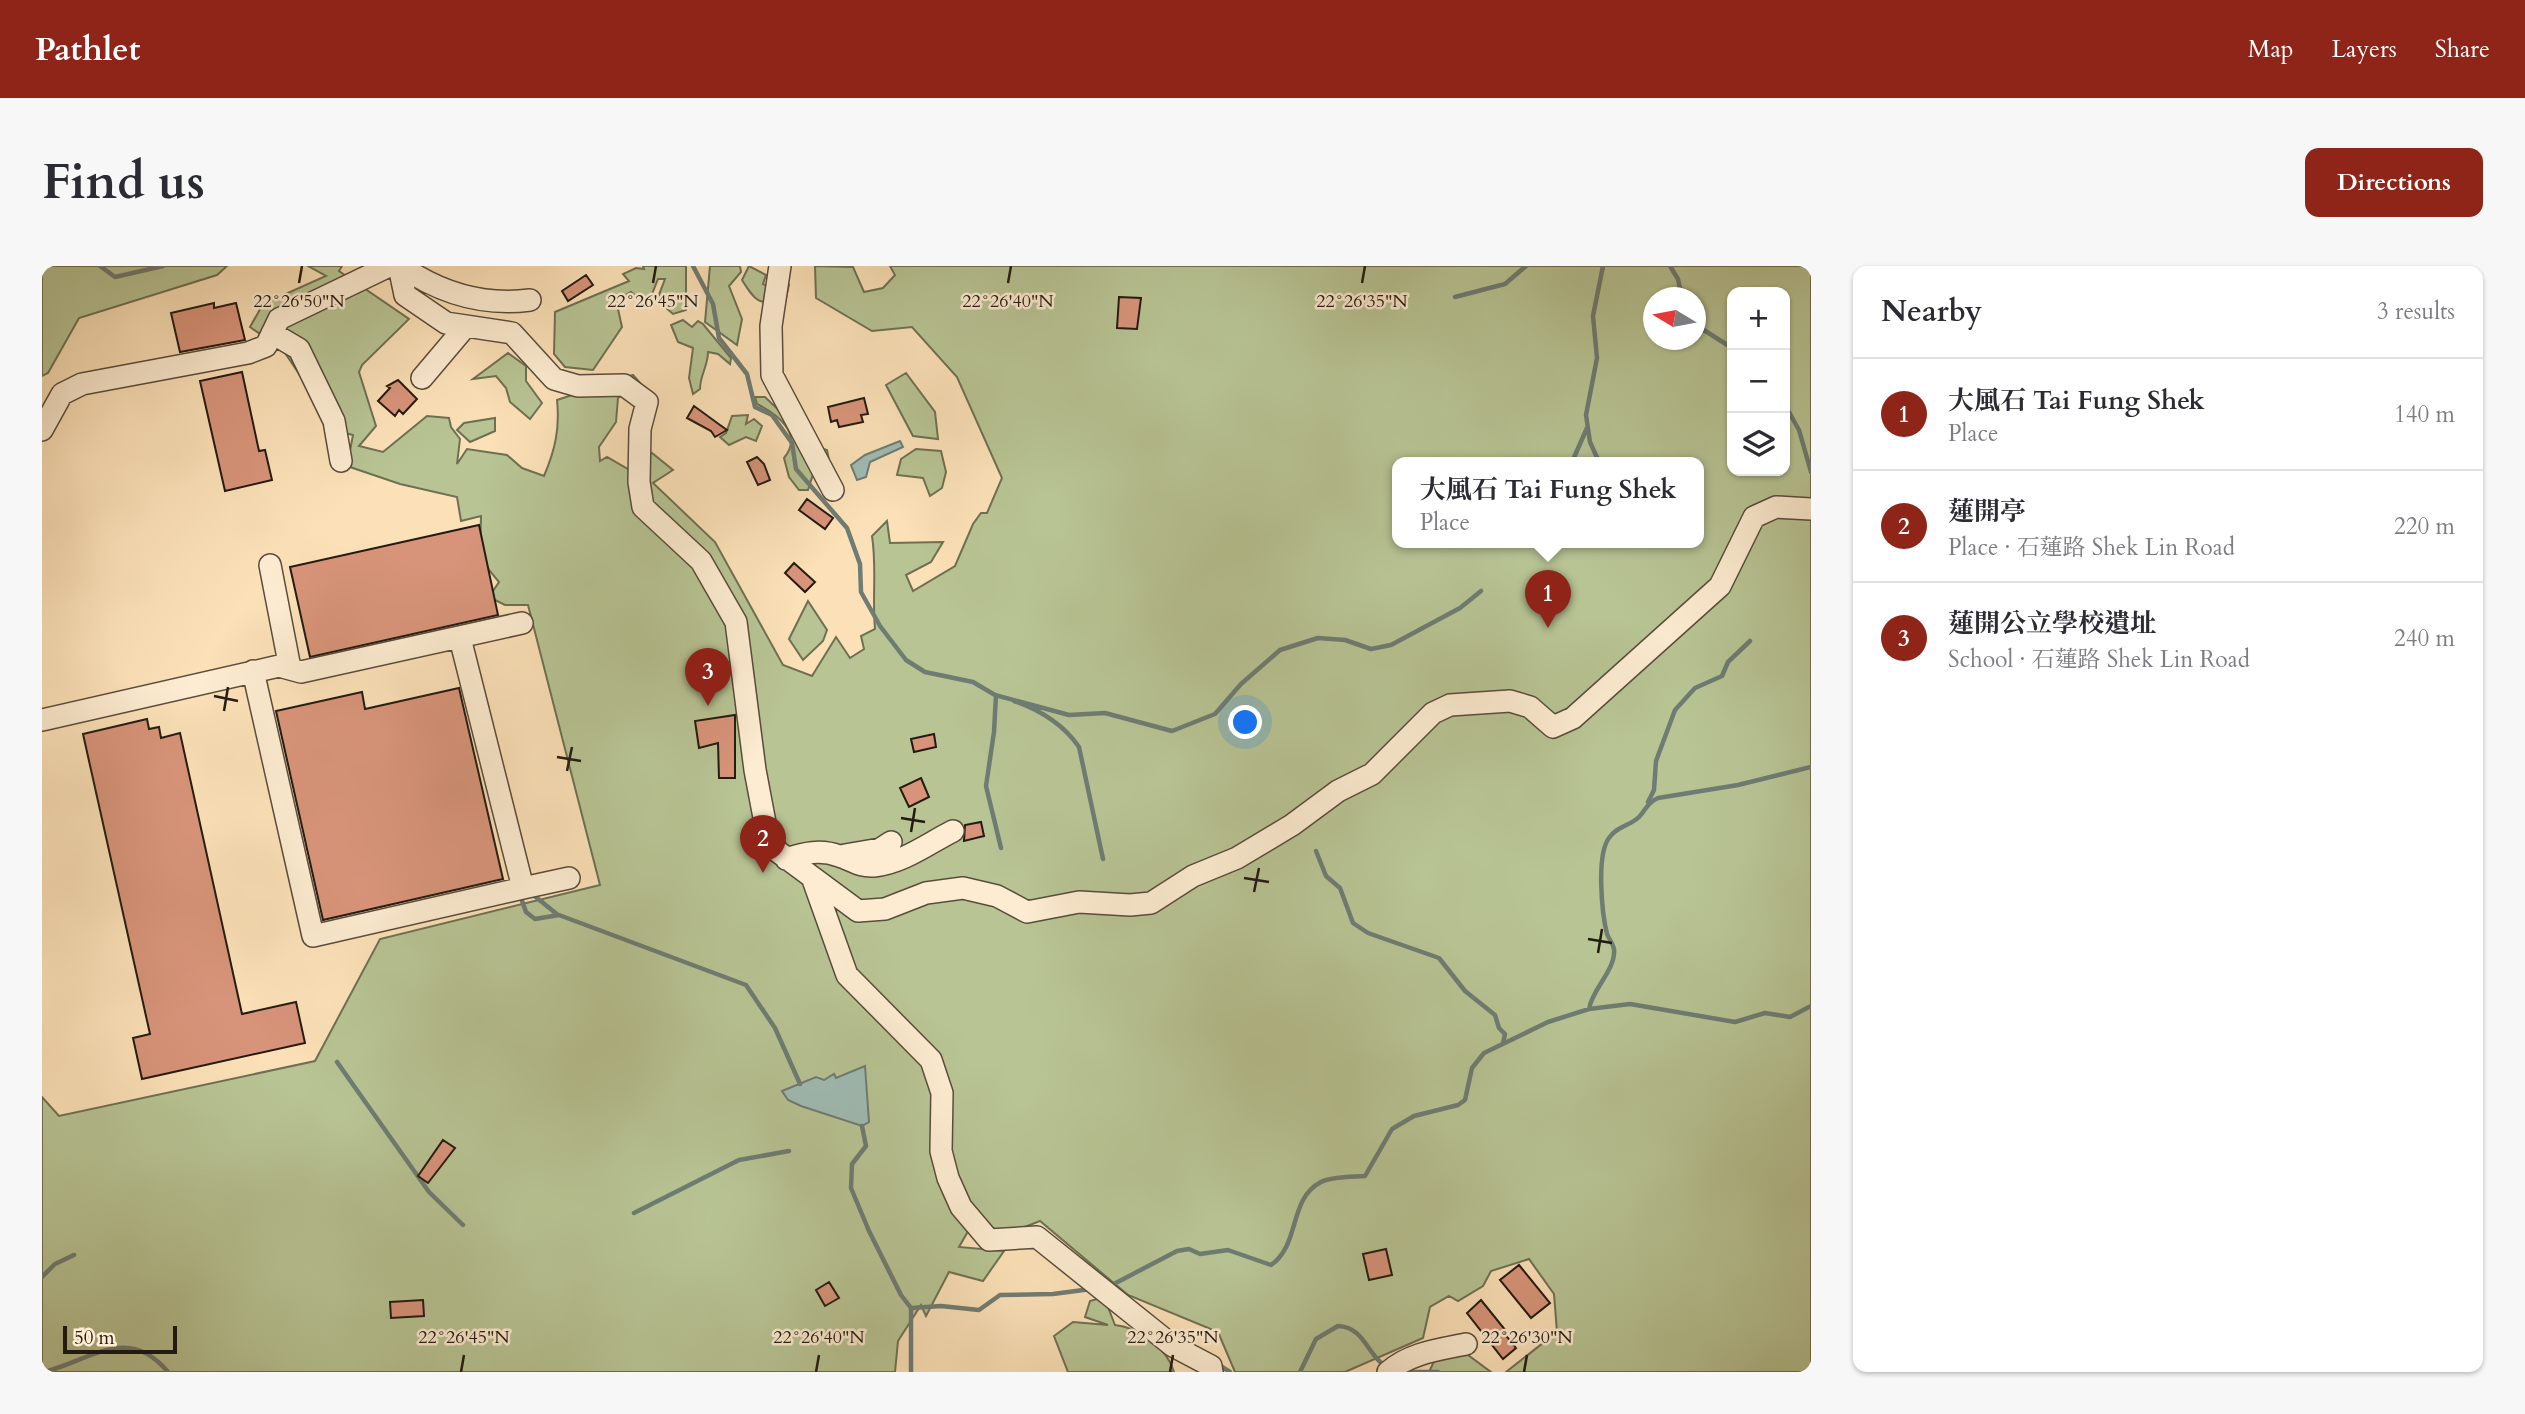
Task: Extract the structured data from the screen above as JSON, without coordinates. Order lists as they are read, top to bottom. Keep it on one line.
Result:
{"scale_bar":"50 m","north":"left","page":{"header":"Pathlet","nav":["Map","Layers","Share"],"buttons":"Directions","title":"Find us","heading":["Nearby","3 results"],"map_buttons":["+","−"],"list":[{"mark":"1","name":"大風石 Tai Fung Shek","note":"Place","value":"140 m"},{"mark":"2","name":"蓮開亭","note":"Place · 石蓮路 Shek Lin Road","value":"220 m"},{"mark":"3","name":"蓮開公立學校遺址","note":"School · 石蓮路 Shek Lin Road","value":"240 m"}],"popup":["大風石 Tai Fung Shek","Place"],"pins":["1","3","2"],"scale":"50 m"},"coordinates":["22°26'50\"N","22°26'45\"N","22°26'40\"N","22°26'35\"N","22°26'30\"N"]}
